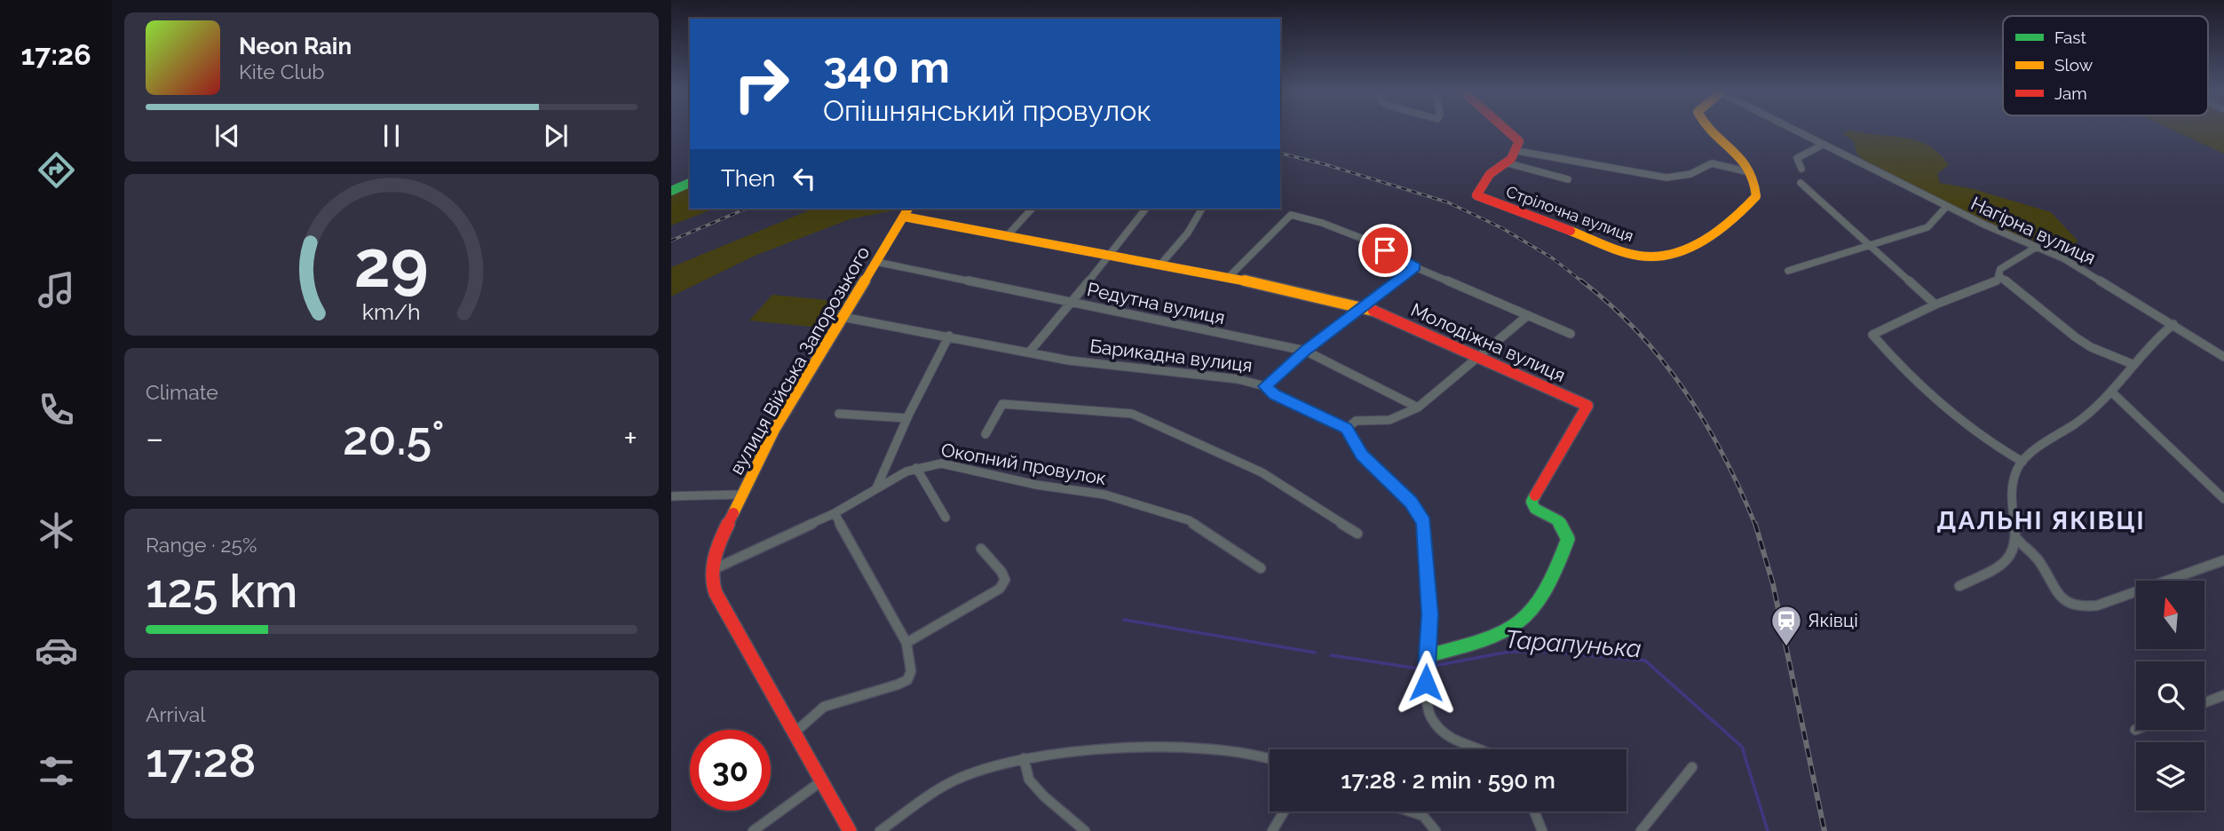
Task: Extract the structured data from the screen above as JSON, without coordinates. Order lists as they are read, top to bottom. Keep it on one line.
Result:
{"streets":{"street":["Стрілочна вулиця","Нагірна вулиця","Редутна вулиця","Молодіжна вулиця","Барикадна вулиця","вулиця Війська Запорозького","Окопний провулок"]},"crossings":[["Редутна вулиця","вулиця Війська Запорозького"],["Молодіжна вулиця","вулиця Війська Запорозького"],["Барикадна вулиця","вулиця Війська Запорозького"],["вулиця Війська Запорозького","Окопний провулок"]],"districts":["ДАЛЬНІ ЯКІВЦІ"],"water":["Тарапунька"],"places":{"station":["Яківці"]},"legend":["Fast","Slow","Jam"],"north":"top","page":{"tabs":"17:26","turn":["340 m","Опішнянський провулок"],"song":["Neon Rain","Kite Club"],"then":"Then","tile":["Climate",["Range · 25%","125 km"],["Arrival","17:28"]],"heat":["−","20.5°","+"],"limit":"30","trip":"17:28 · 2 min · 590 m","gauge":["29","km/h"]}}
